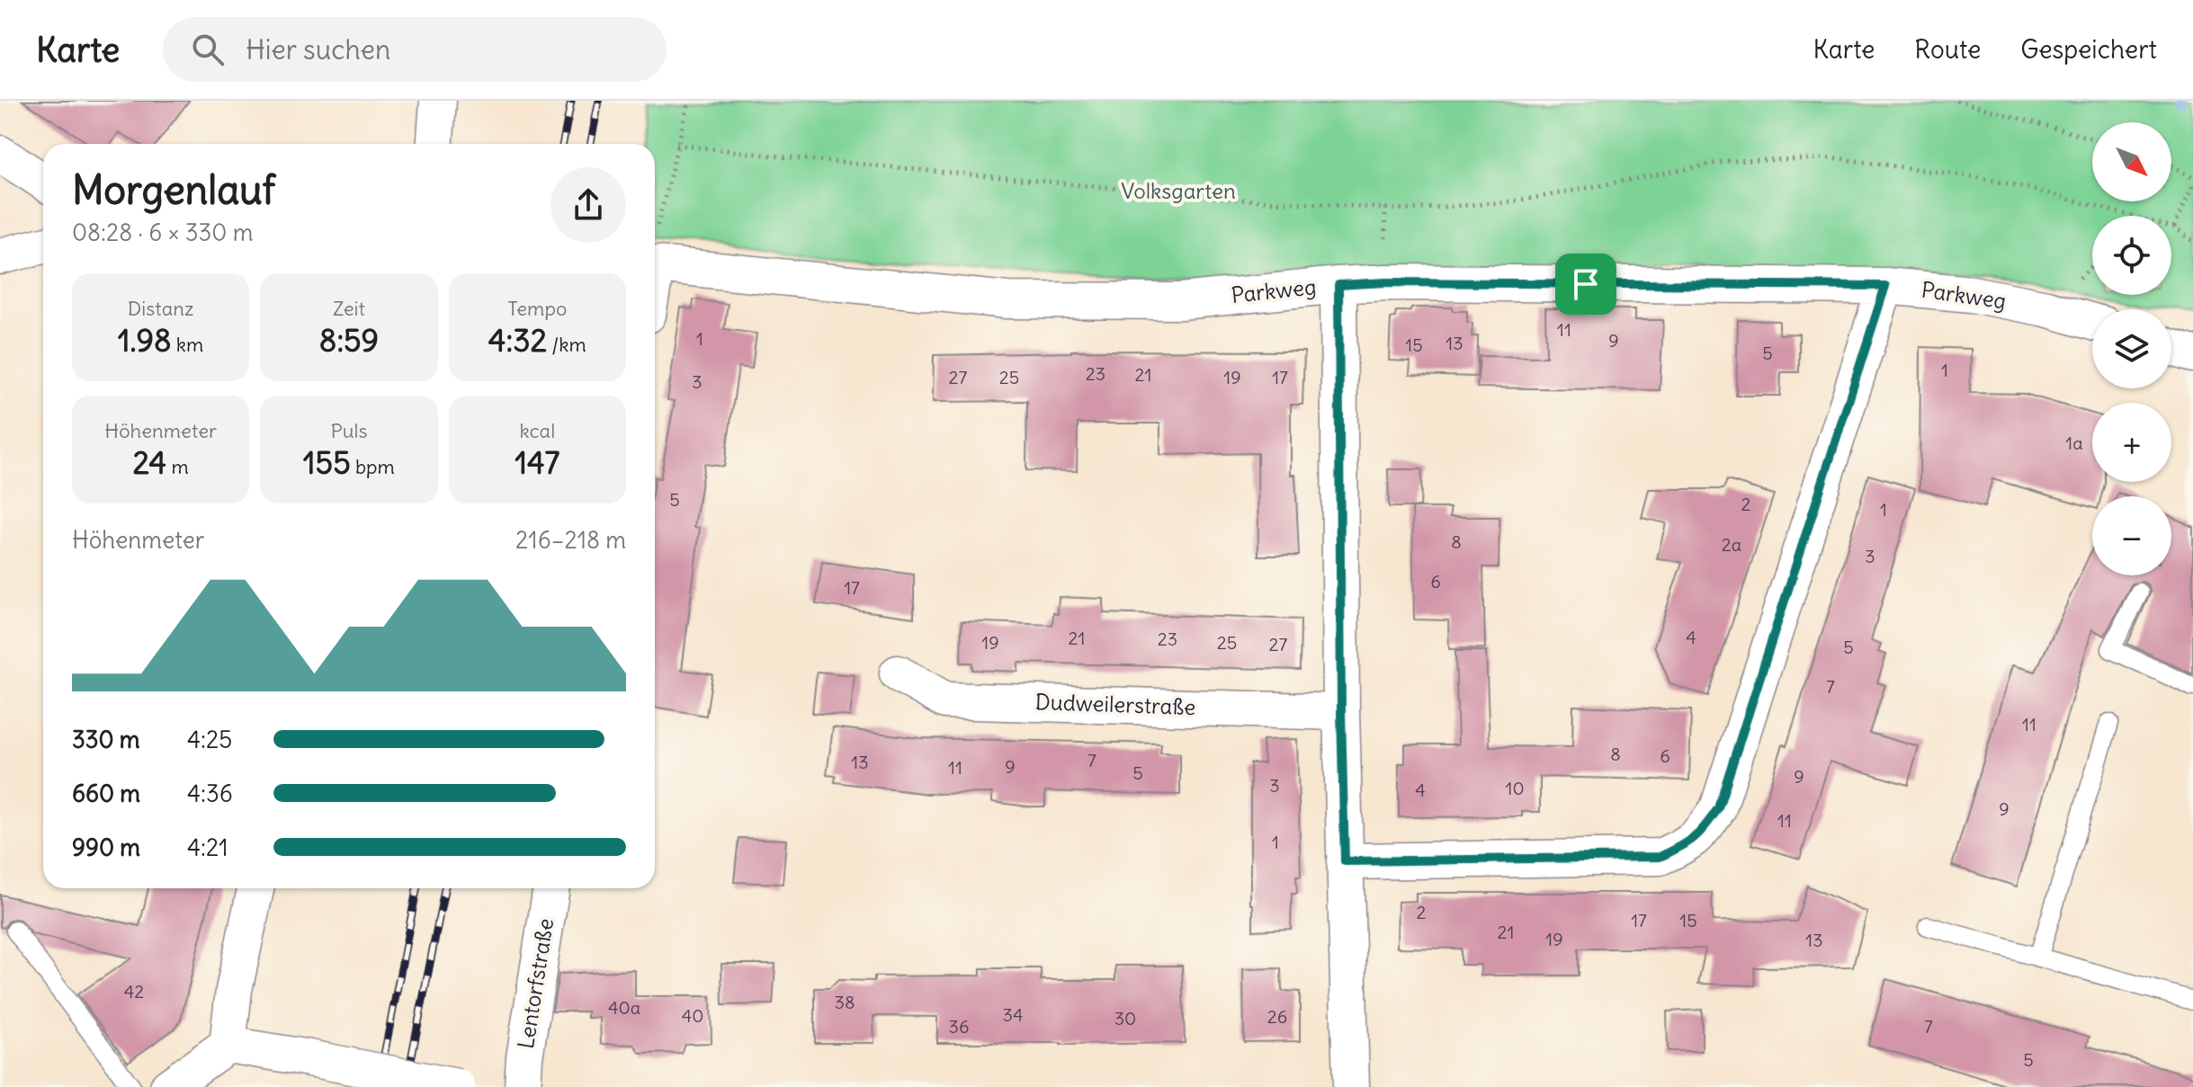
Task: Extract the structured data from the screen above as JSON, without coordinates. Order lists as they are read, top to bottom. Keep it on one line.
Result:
{"streets":{"street":["Parkweg","Dudweilerstraße","Lentorfstraße"]},"parks":["Volksgarten"],"house_numbers":["11","1","9","13","15","5","1","23","21","27","25","19","17","3","1a","5","2","1","8","2a","3","6","17","4","21","23","19","25","27","5","7","11","8","6","7","13","9","11","5","9","3","10","4","9","11","1","2","17","15","21","19","13","42","38","40a","34","40","26","30","36","7","5"],"north":"bottom right","page":{"header":"Karte","search":"Hier suchen","nav":["Karte","Route","Gespeichert"],"map_buttons":["+","−"],"heading":["Morgenlauf","08:28 · 6 × 330 m"],"stats":[["Distanz","1.98 km"],["Zeit","8:59"],["Tempo","4:32 /km"],["Höhenmeter","24 m"],["Puls","155 bpm"],["kcal","147"]],"chart":["Höhenmeter","216–218 m"],"list":[{"name":"330 m","note":"4:25"},{"name":"660 m","note":"4:36"},{"name":"990 m","note":"4:21"}]}}
